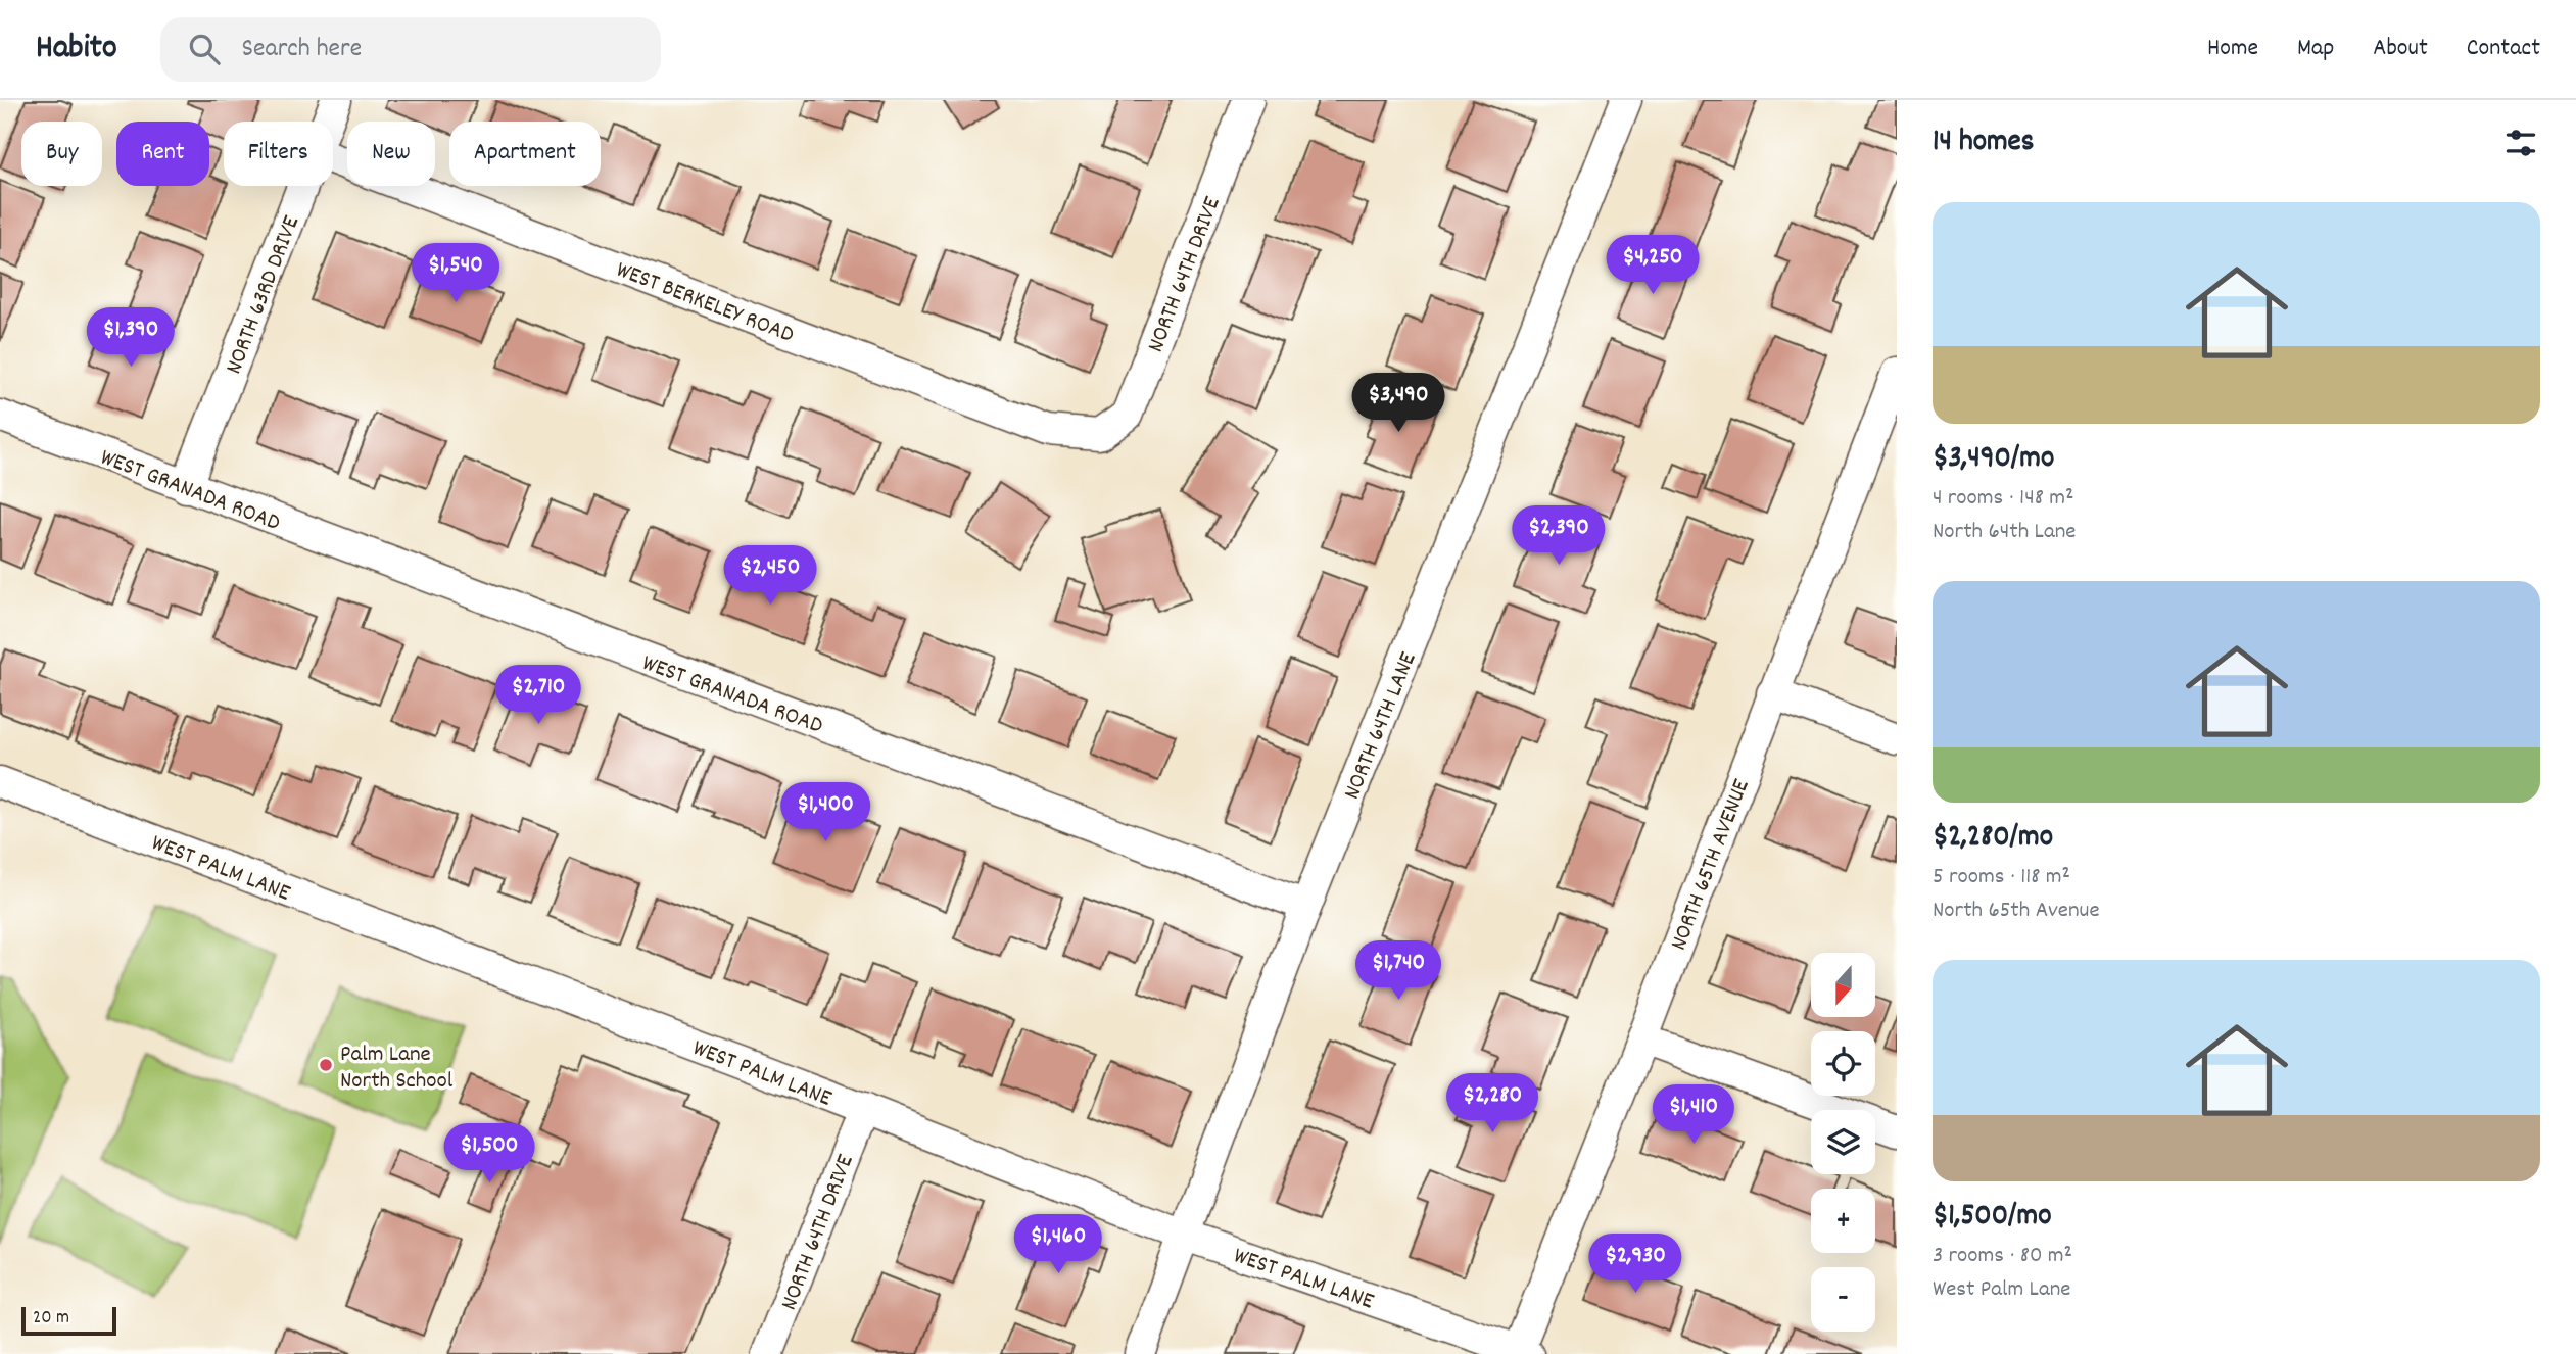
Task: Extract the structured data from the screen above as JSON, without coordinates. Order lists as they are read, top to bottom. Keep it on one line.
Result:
{"streets":{"street":["NORTH 64TH DRIVE","NORTH 63RD DRIVE","WEST BERKELEY ROAD","WEST GRANADA ROAD","NORTH 64TH LANE","NORTH 65TH AVENUE","WEST PALM LANE"]},"crossings":[["NORTH 64TH DRIVE","WEST BERKELEY ROAD"],["NORTH 64TH DRIVE","WEST PALM LANE"],["NORTH 63RD DRIVE","WEST GRANADA ROAD"],["WEST GRANADA ROAD","NORTH 64TH LANE"],["NORTH 64TH LANE","WEST PALM LANE"],["NORTH 65TH AVENUE","WEST PALM LANE"]],"places":["Palm Lane North School"],"scale_bar":"20 m","north":"bottom","page":{"header":"Habito","search":"Search here","nav":["Home","Map","About","Contact"],"heading":"14 homes","chip":["Buy","Rent","Filters","New","Apartment"],"list":[{"name":"$3,490/mo","note":"4 rooms · 148 m² · North 64th Lane"},{"name":"$2,280/mo","note":"5 rooms · 118 m² · North 65th Avenue"},{"name":"$1,500/mo","note":"3 rooms · 80 m² · West Palm Lane"}],"price":["$4,250","$1,540","$1,390","$3,490","$2,390","$2,450","$2,710","$1,400","$1,740","$2,280","$1,410","$1,500","$1,460","$2,930"],"map_buttons":["+","−"],"scale":"20 m"}}
